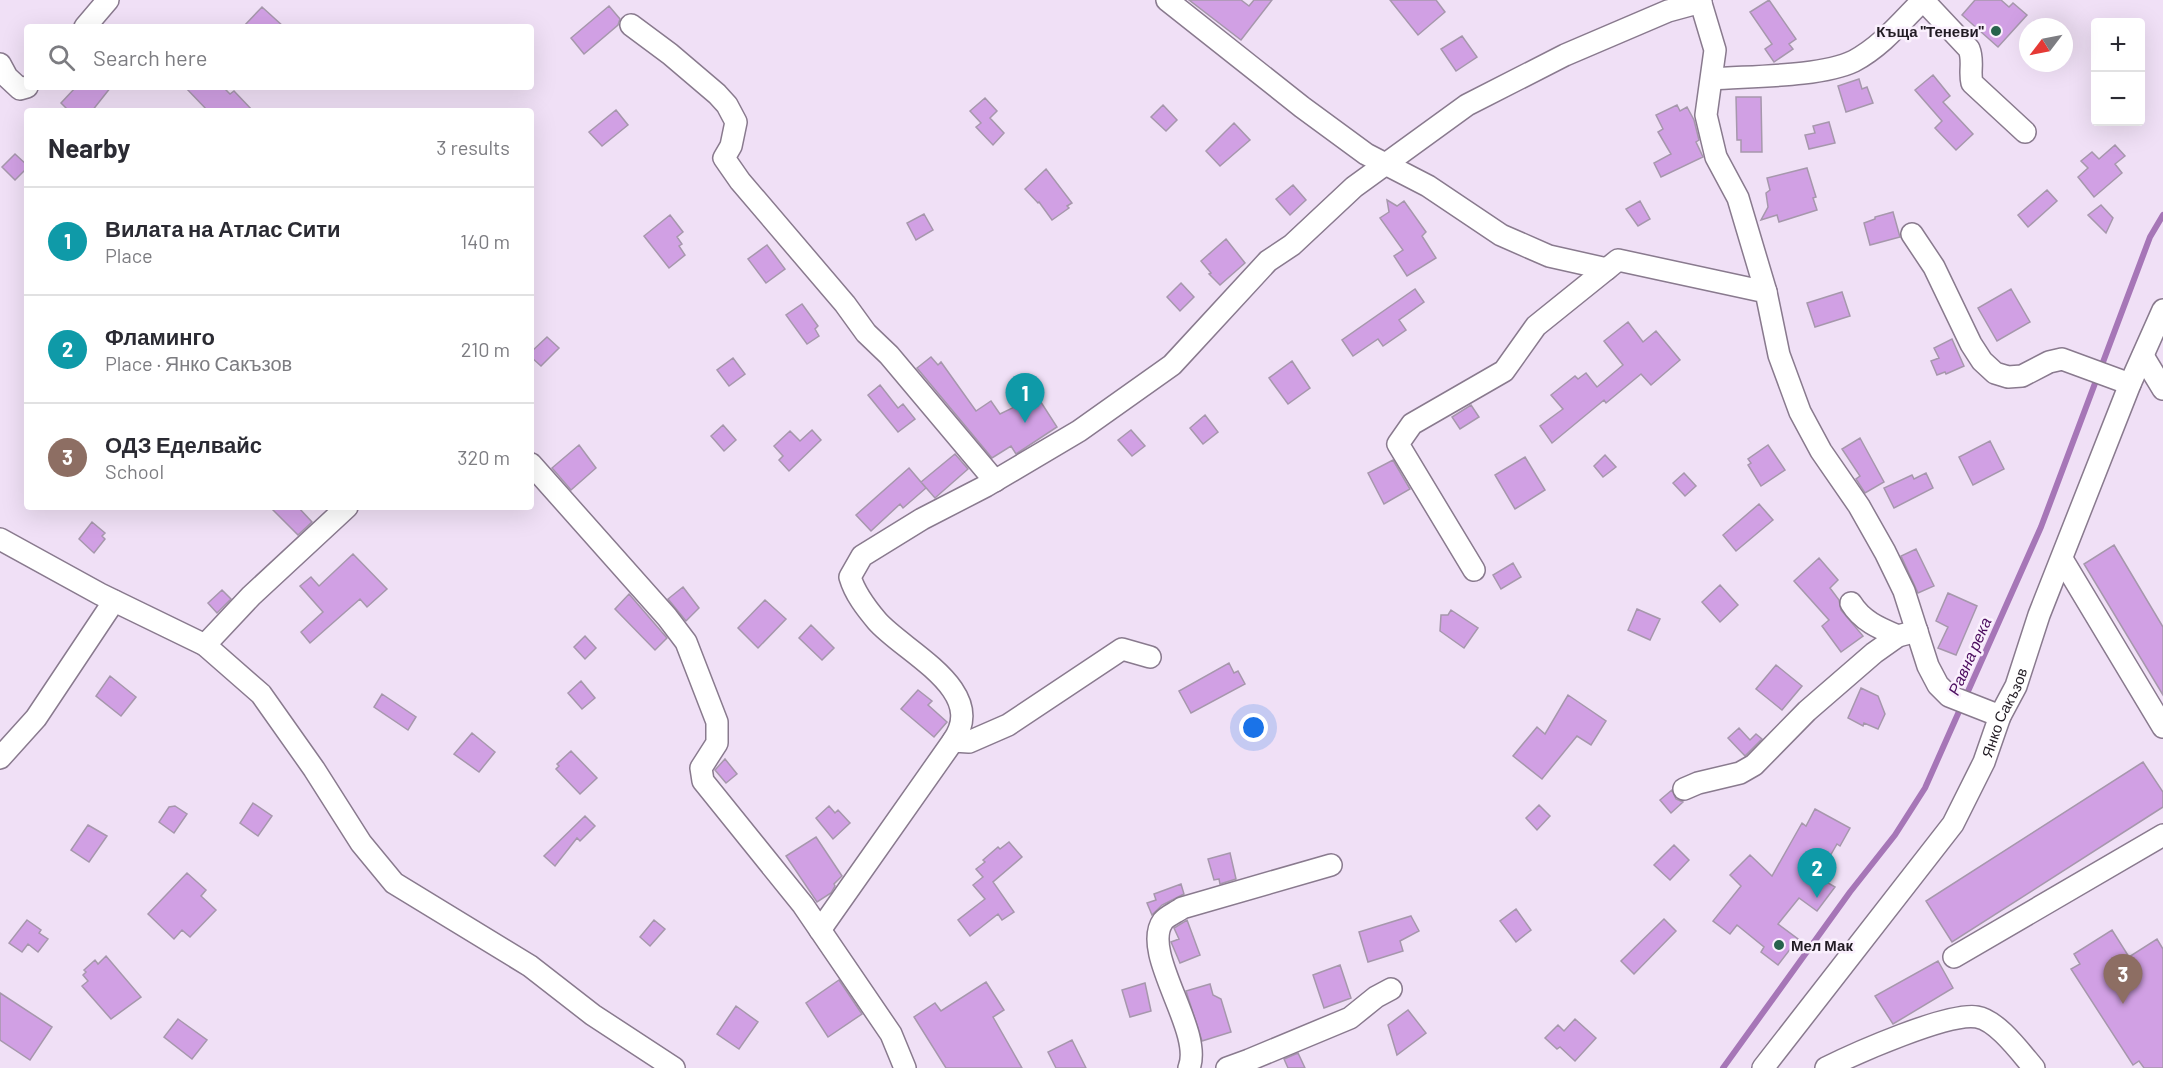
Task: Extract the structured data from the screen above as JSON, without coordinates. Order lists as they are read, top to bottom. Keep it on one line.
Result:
{"streets":{"street":["Янко Сакъзов"]},"water":["Равна река"],"places":["Къща \"Теневи\"","Мел Мак"],"north":"bottom left","page":{"map_buttons":["+","−"],"search":"Search here","heading":["Nearby","3 results"],"list":[{"mark":"1","name":"Вилата на Атлас Сити","note":"Place","value":"140 m"},{"mark":"2","name":"Фламинго","note":"Place · Янко Сакъзов","value":"210 m"},{"mark":"3","name":"ОДЗ Еделвайс","note":"School","value":"320 m"}],"pins":["1","2","3"]}}
